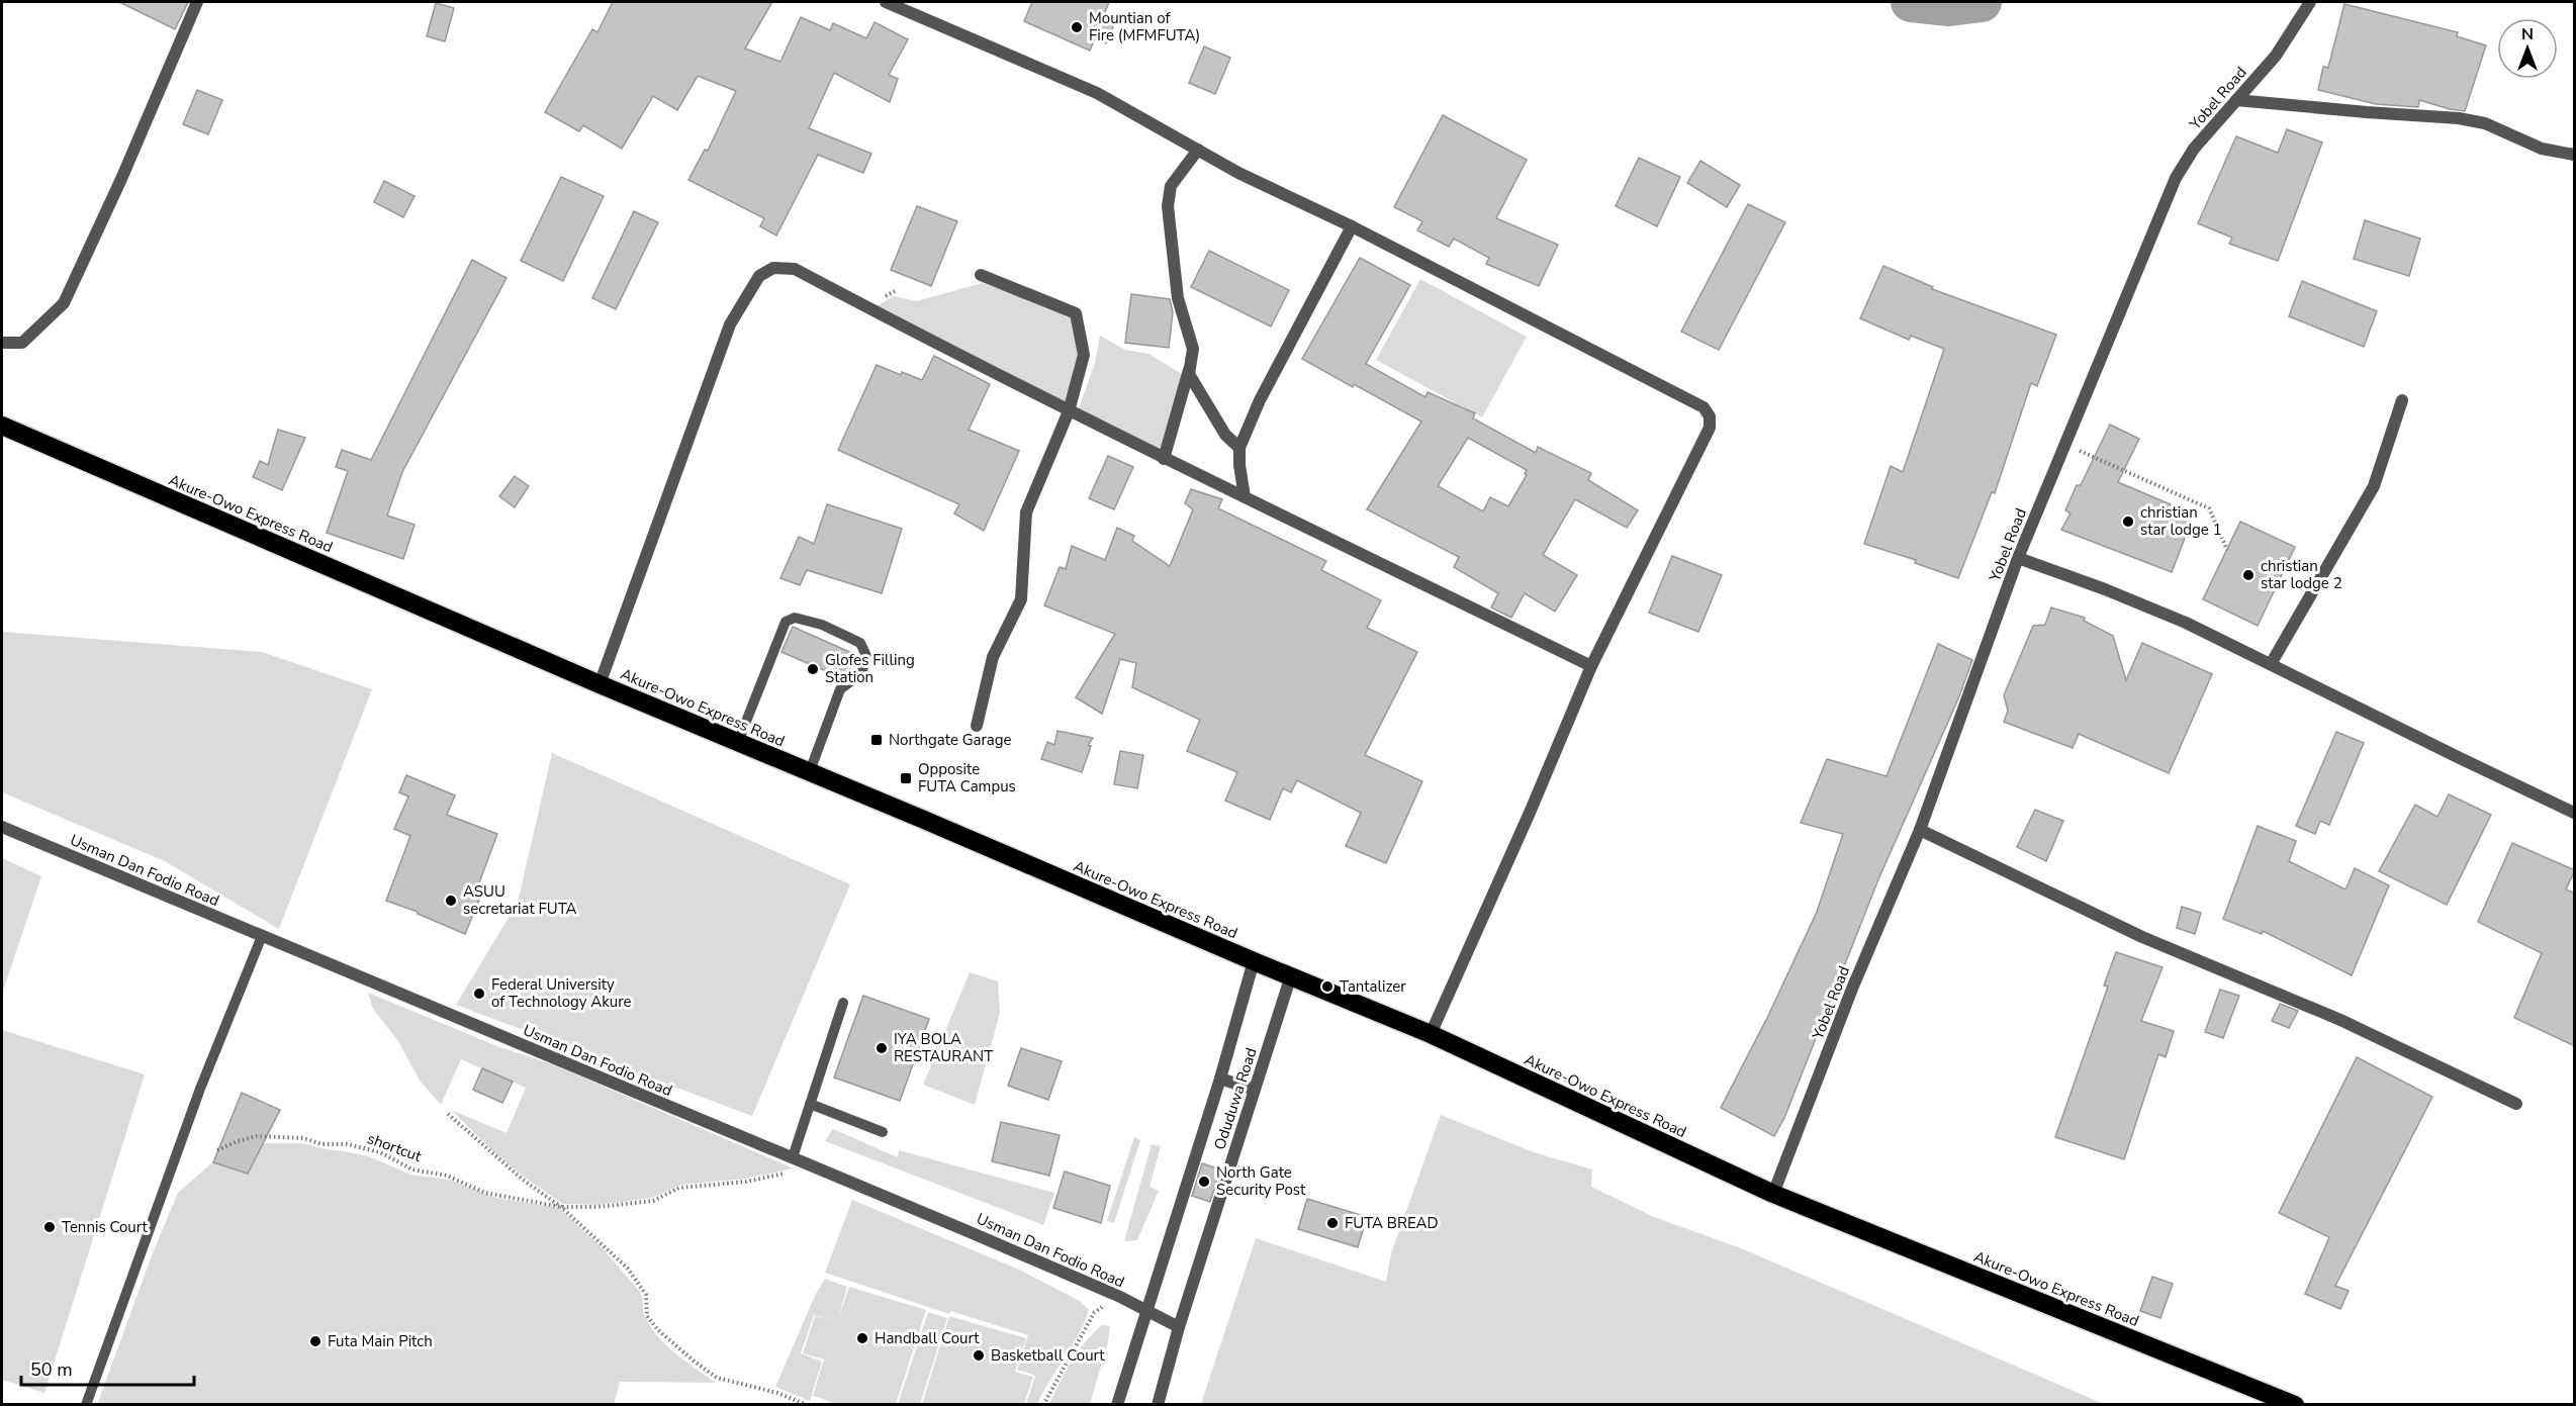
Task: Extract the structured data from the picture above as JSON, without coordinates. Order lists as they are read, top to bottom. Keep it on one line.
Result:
{"streets":{"highway":["Akure-Owo Express Road"],"street":["Yobel Road","Usman Dan Fodio Road","Oduduwa Road"],"path":["shortcut"]},"crossings":[["Yobel Road","Akure-Owo Express Road"],["Akure-Owo Express Road","Oduduwa Road"],["Usman Dan Fodio Road","Oduduwa Road"]],"places":{"other":["Mountian of Fire (MFMFUTA)","christian star lodge 1","christian star lodge 2","Glofes Filling Station","ASUU secretariat FUTA","Tantalizer","Federal University of Technology Akure","IYA BOLA RESTAURANT","North Gate Security Post","FUTA BREAD","Tennis Court","Handball Court","Futa Main Pitch","Basketball Court"],"transit":["Northgate Garage","Opposite FUTA Campus"]},"scale_bar":"50 m","north":"top"}
